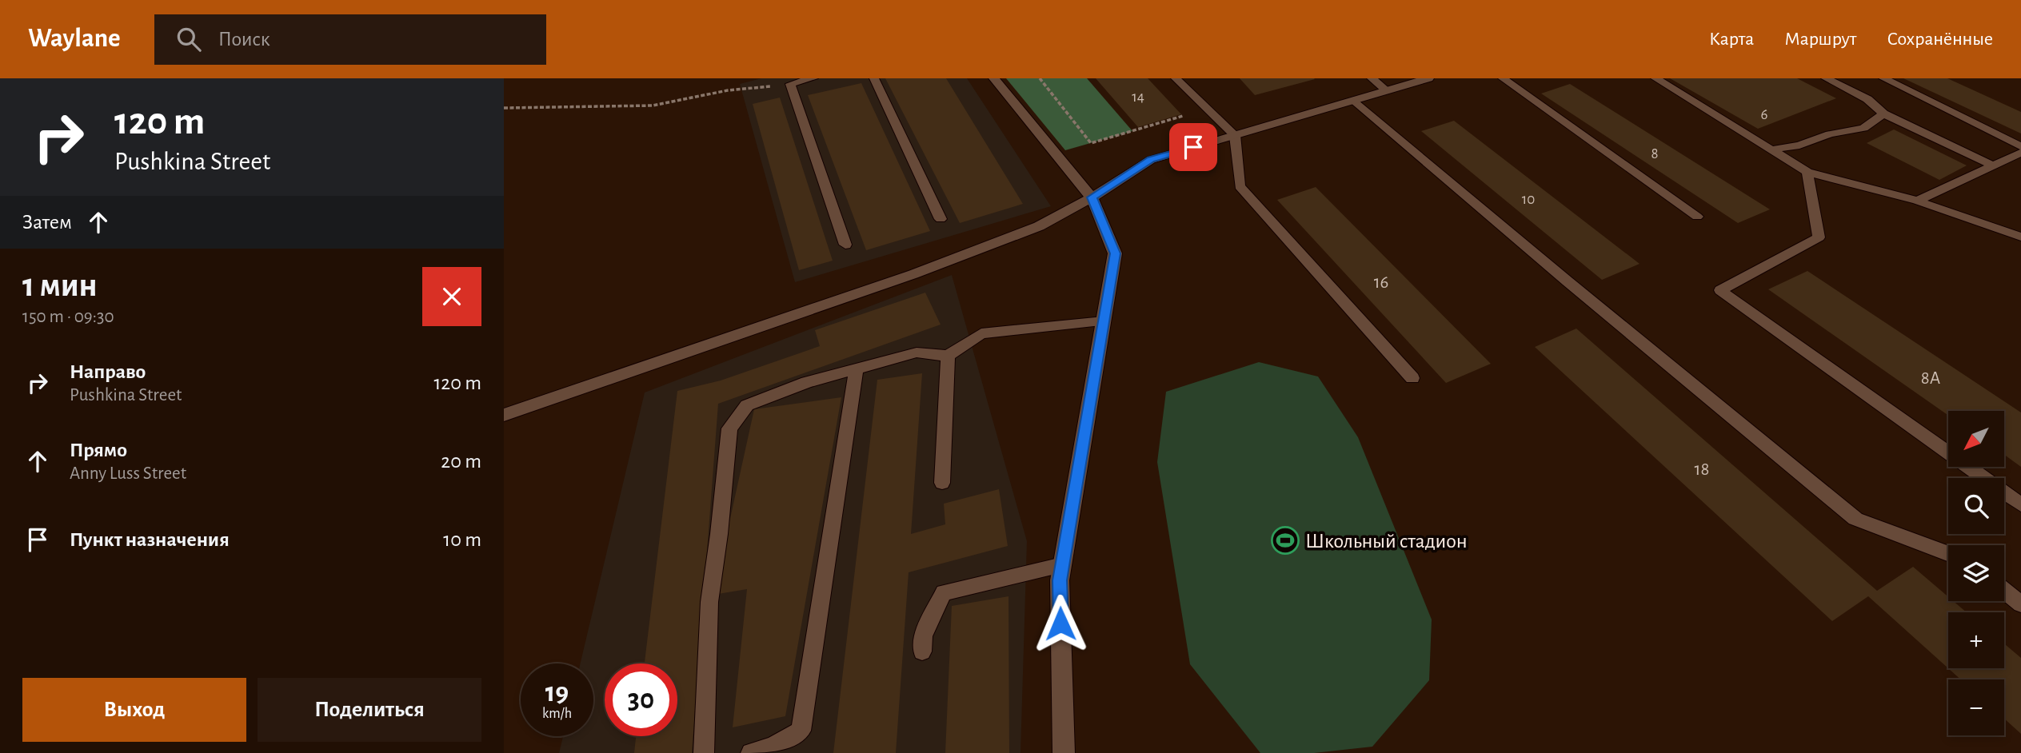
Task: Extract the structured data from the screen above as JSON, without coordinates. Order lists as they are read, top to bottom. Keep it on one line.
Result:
{"places":{"sports":["Школьный стадион"]},"house_numbers":["14","6","8","10","16","8А","18"],"north":"bottom left","page":{"header":"Waylane","search":"Поиск","nav":["Карта","Маршрут","Сохранённые"],"turn":["120 m","Pushkina Street"],"then":"Затем","heading":["1 мин","150 m · 09:30"],"list":[{"name":"Направо","note":"Pushkina Street","value":"120 m"},{"name":"Прямо","note":"Anny Luss Street","value":"20 m"},{"name":"Пункт назначения","value":"10 m"}],"map_buttons":["+","−"],"speed":"19 km/h","limit":"30","buttons":["Выход","Поделиться"]}}
